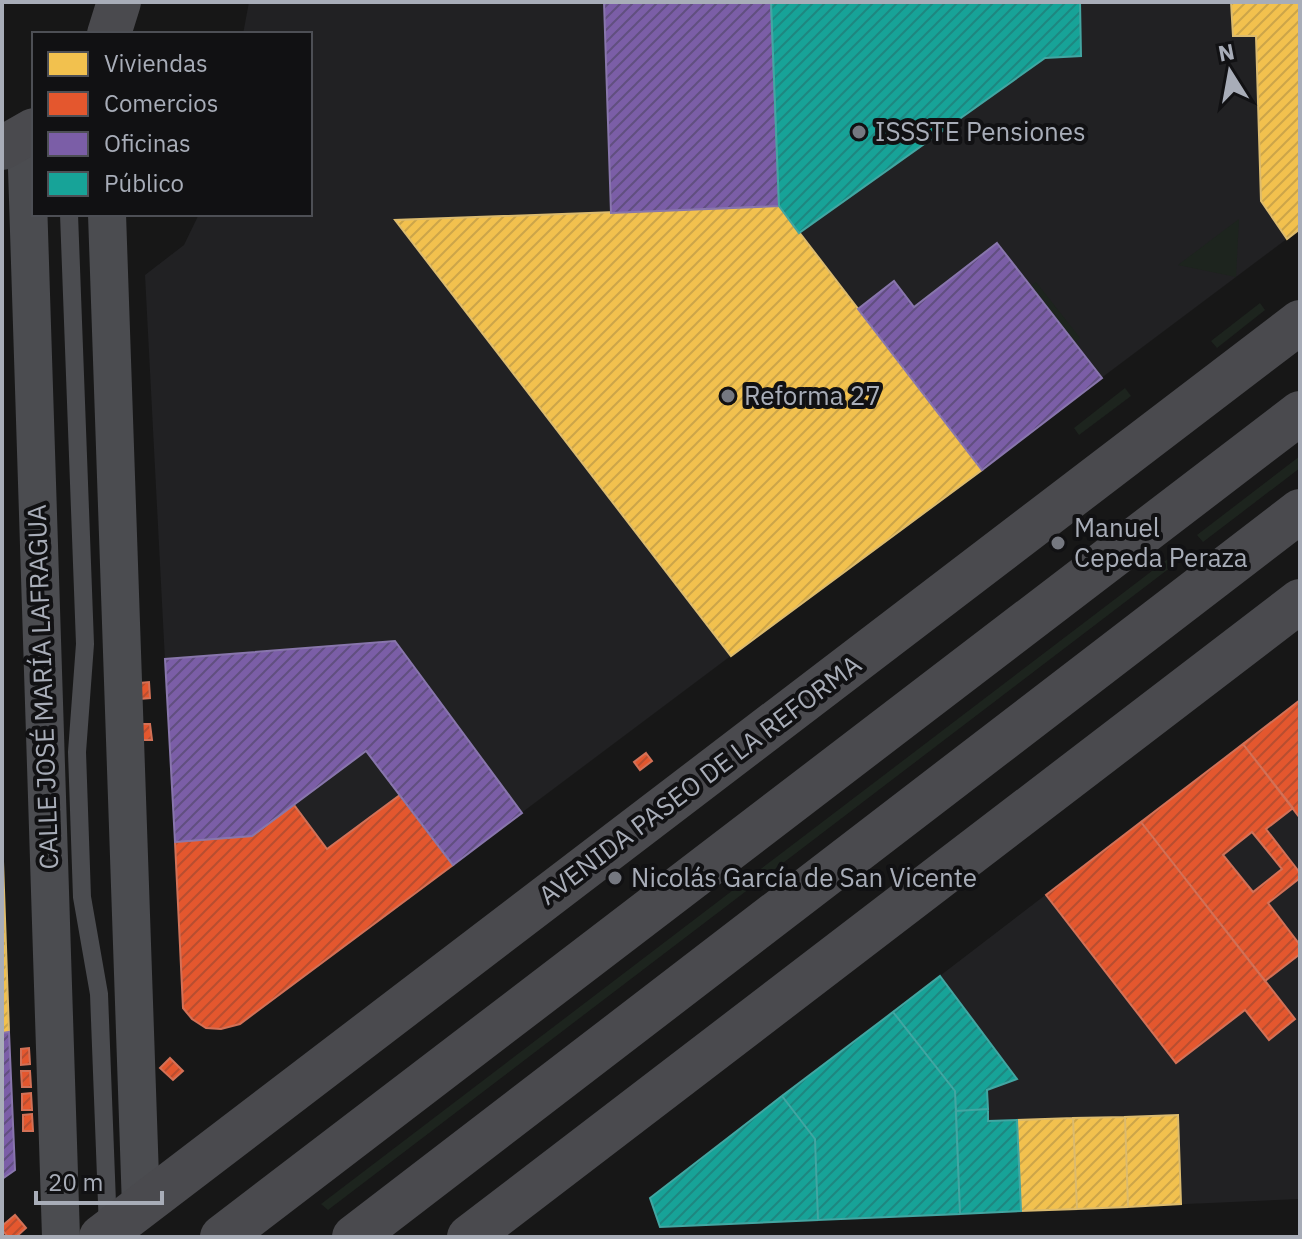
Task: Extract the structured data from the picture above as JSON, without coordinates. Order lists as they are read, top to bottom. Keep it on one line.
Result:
{"streets":{"main road":["AVENIDA PASEO DE LA REFORMA"],"street":["CALLE JOSÉ MARÍA LAFRAGUA"]},"places":["ISSSTE Pensiones","Reforma 27","Manuel Cepeda Peraza","Nicolás García de San Vicente"],"legend":["Viviendas","Comercios","Oficinas","Público"],"scale_bar":"20 m","north":"top"}
